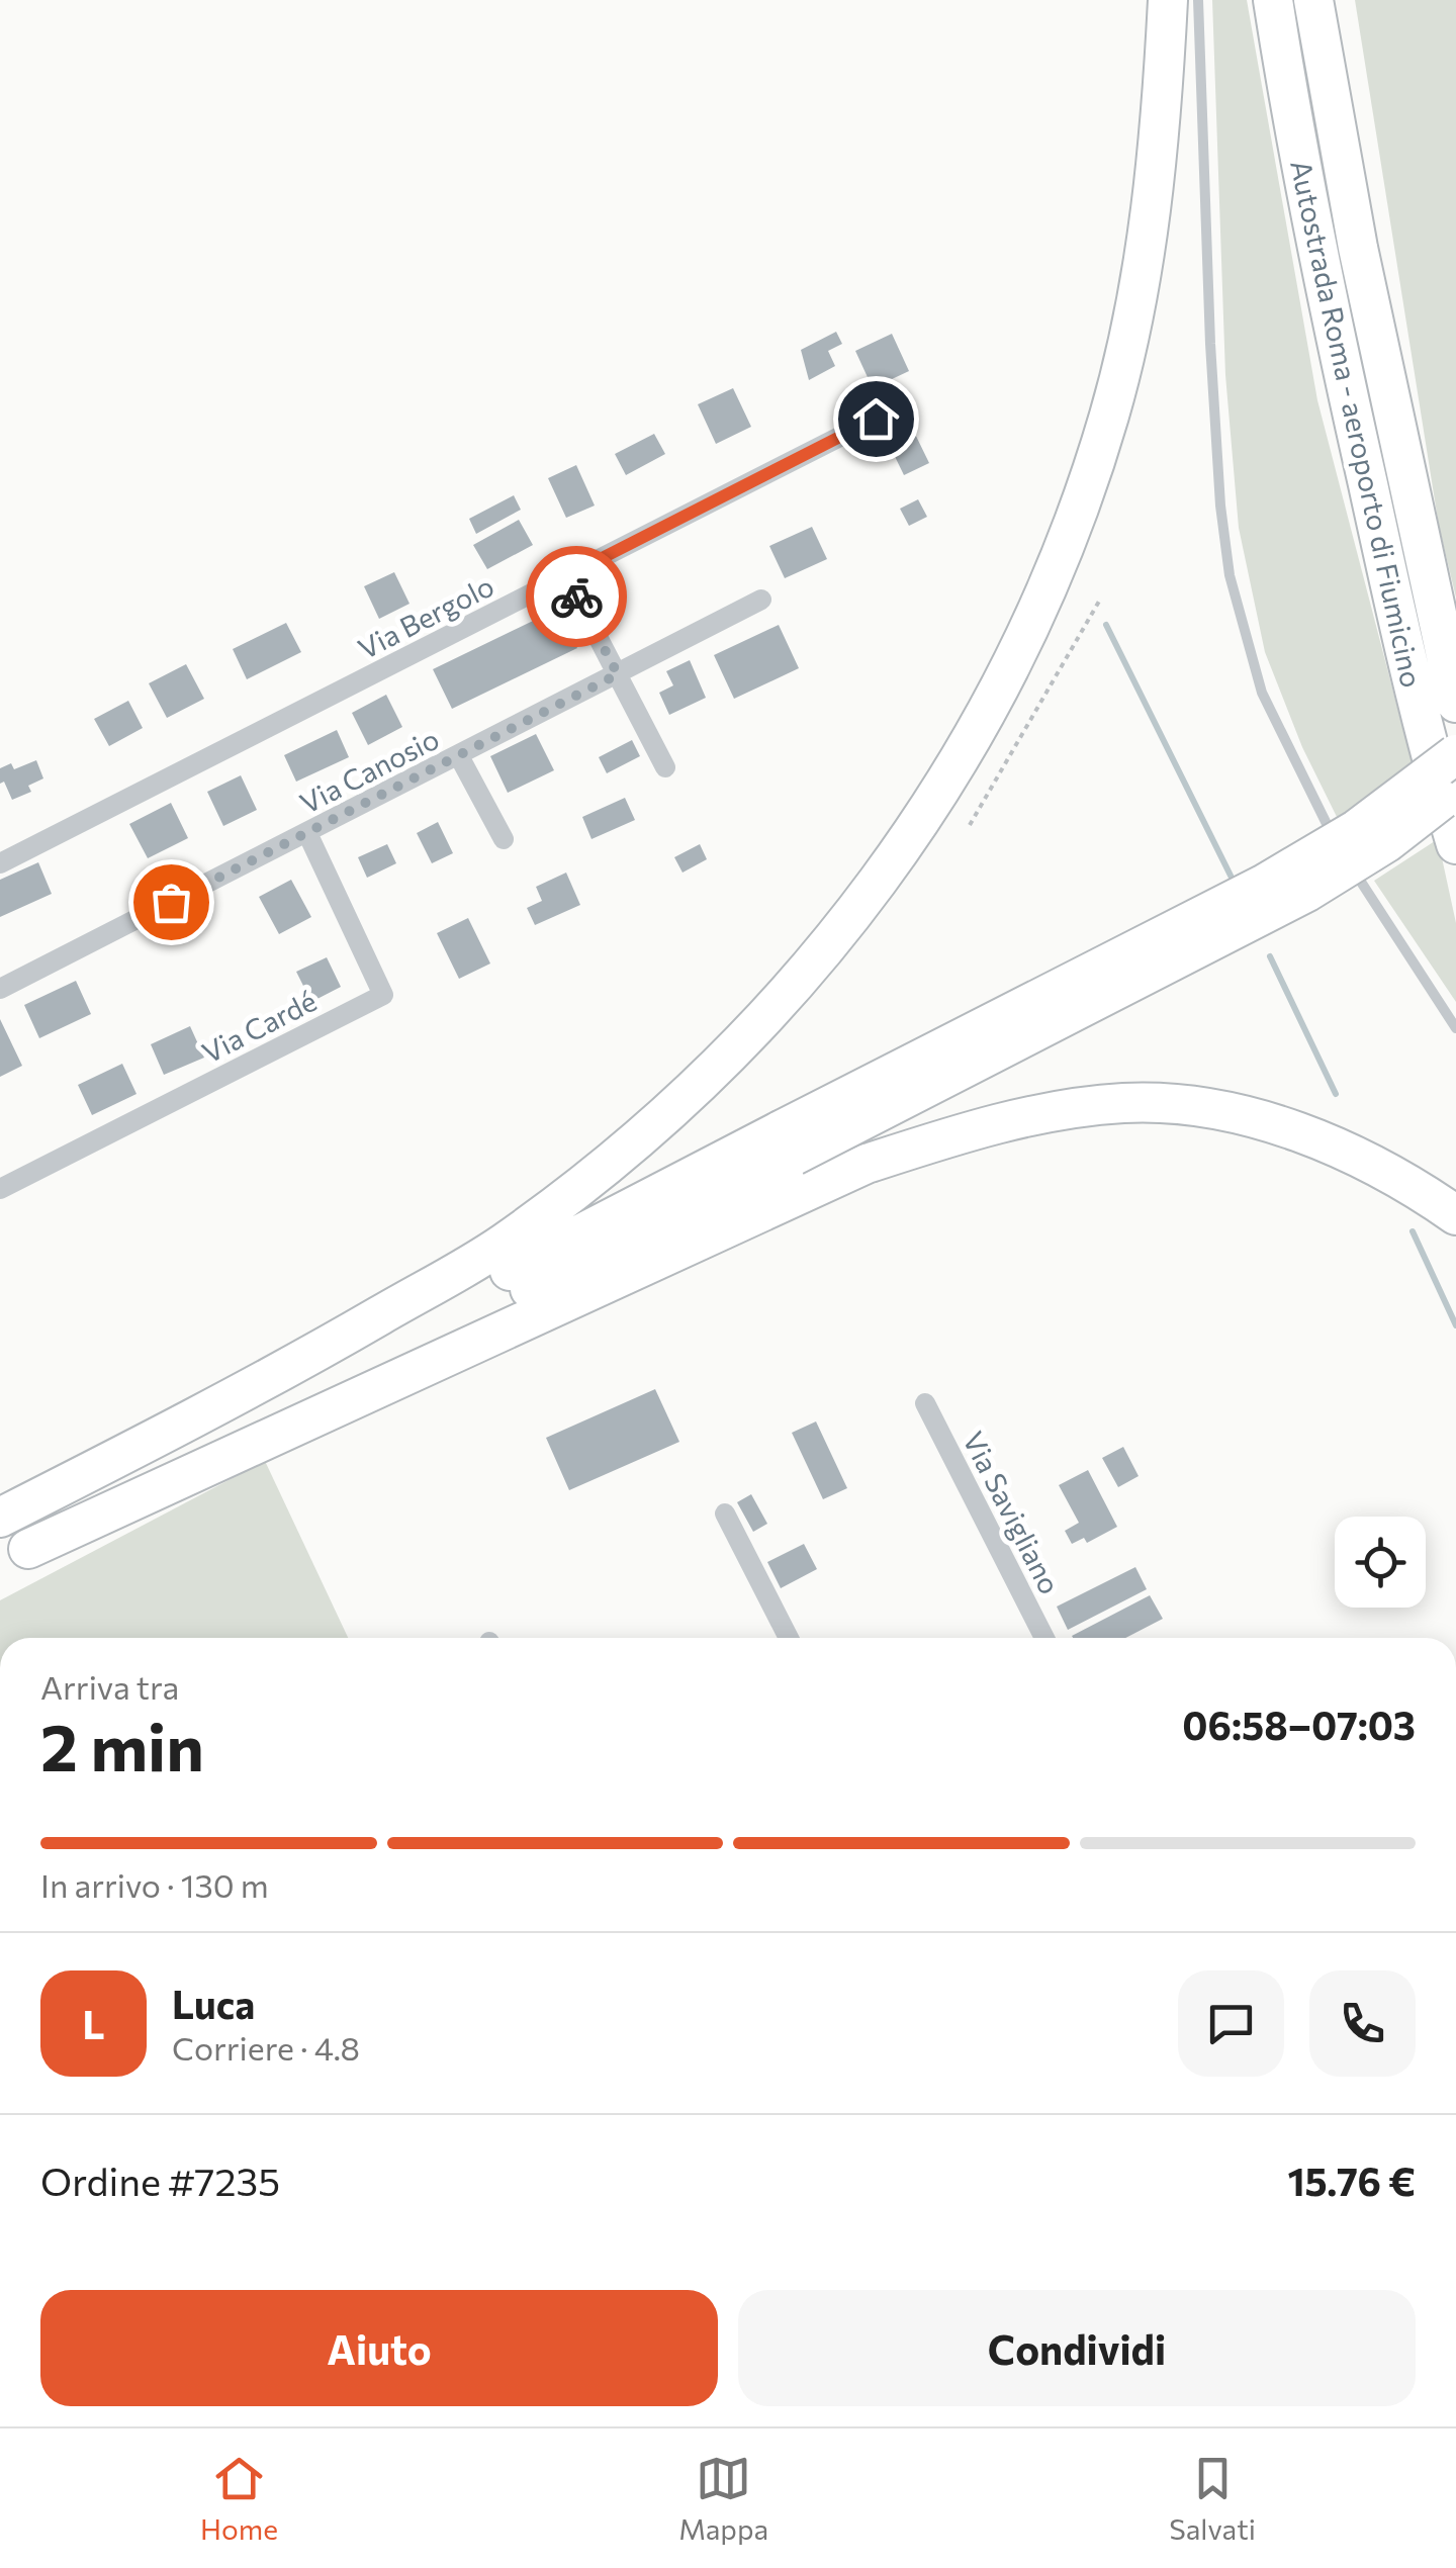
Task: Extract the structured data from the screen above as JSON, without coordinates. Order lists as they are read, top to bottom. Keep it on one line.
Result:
{"streets":{"highway":["Autostrada Roma - aeroporto di Fiumicino"],"street":["Via Bergolo","Via Canosio","Via Cardé","Via Savigliano"]},"crossings":[["Via Canosio","Via Cardé"]],"page":{"heading":["2 min","Arriva tra","06:58–07:03"],"panel":["Luca","Corriere · 4.8","Ordine #7235","15.76 €"],"bar":"In arrivo · 130 m","round":"L","buttons":["Aiuto","Condividi"],"tabs":["Home","Mappa","Salvati"]}}
